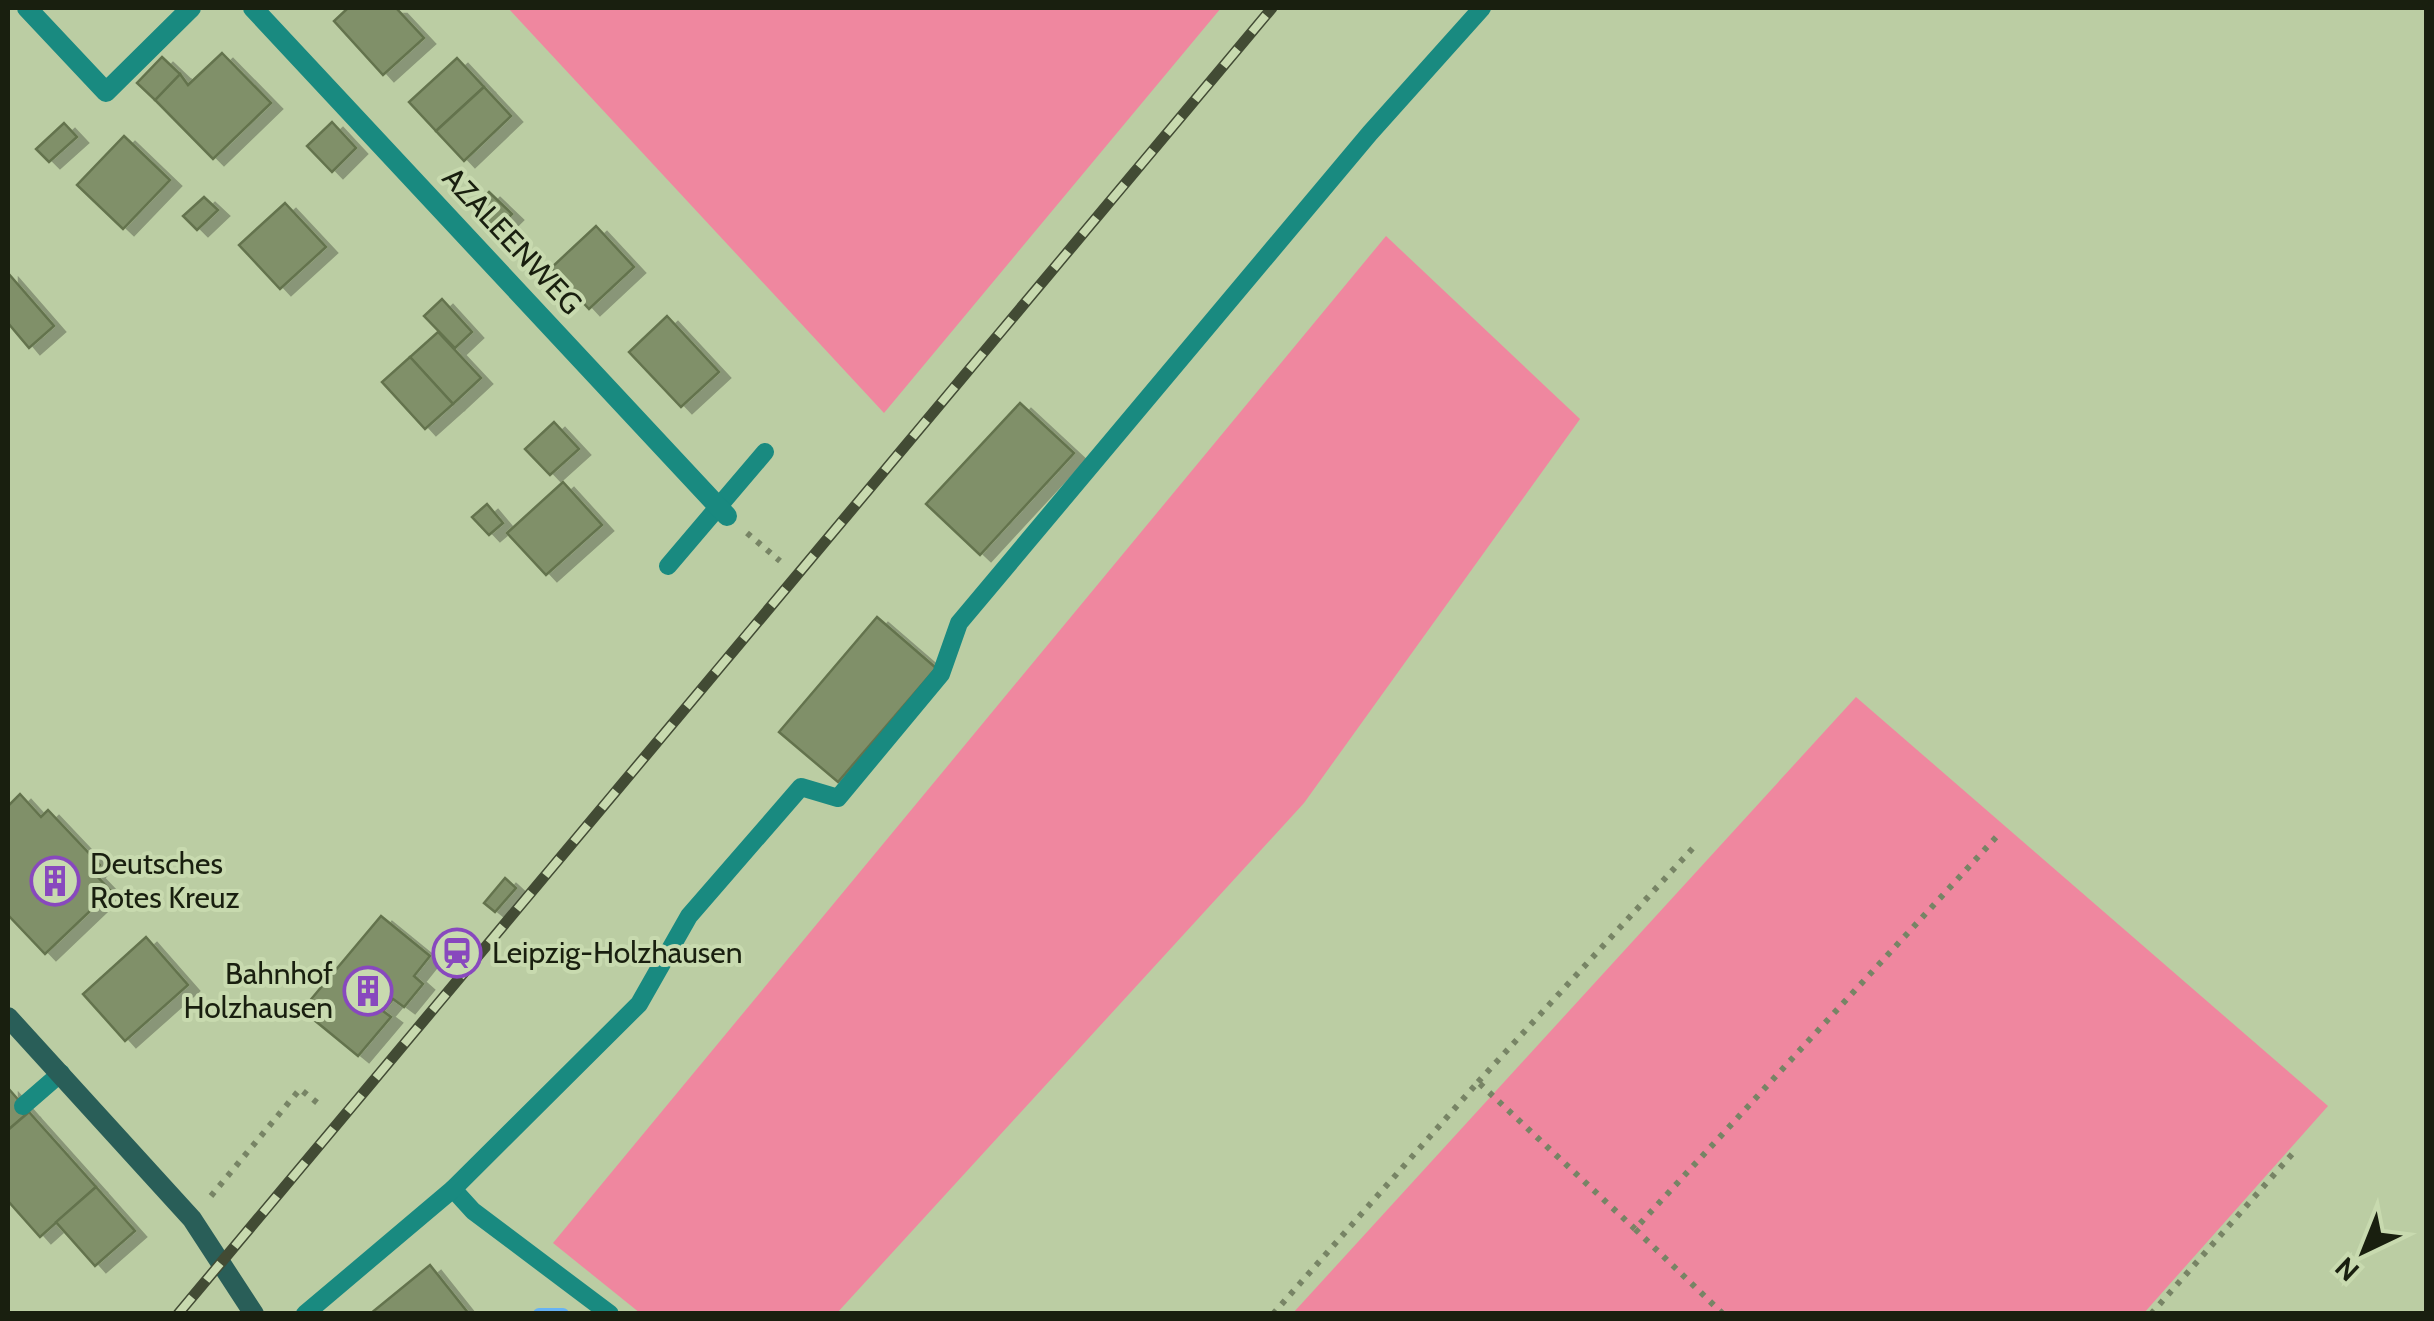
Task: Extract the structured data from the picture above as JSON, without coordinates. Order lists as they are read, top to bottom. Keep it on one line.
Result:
{"streets":{"street":["AZALEENWEG"]},"places":{"building":["Deutsches Rotes Kreuz","Bahnhof Holzhausen"],"station":["Leipzig-Holzhausen"]},"north":"bottom left"}
